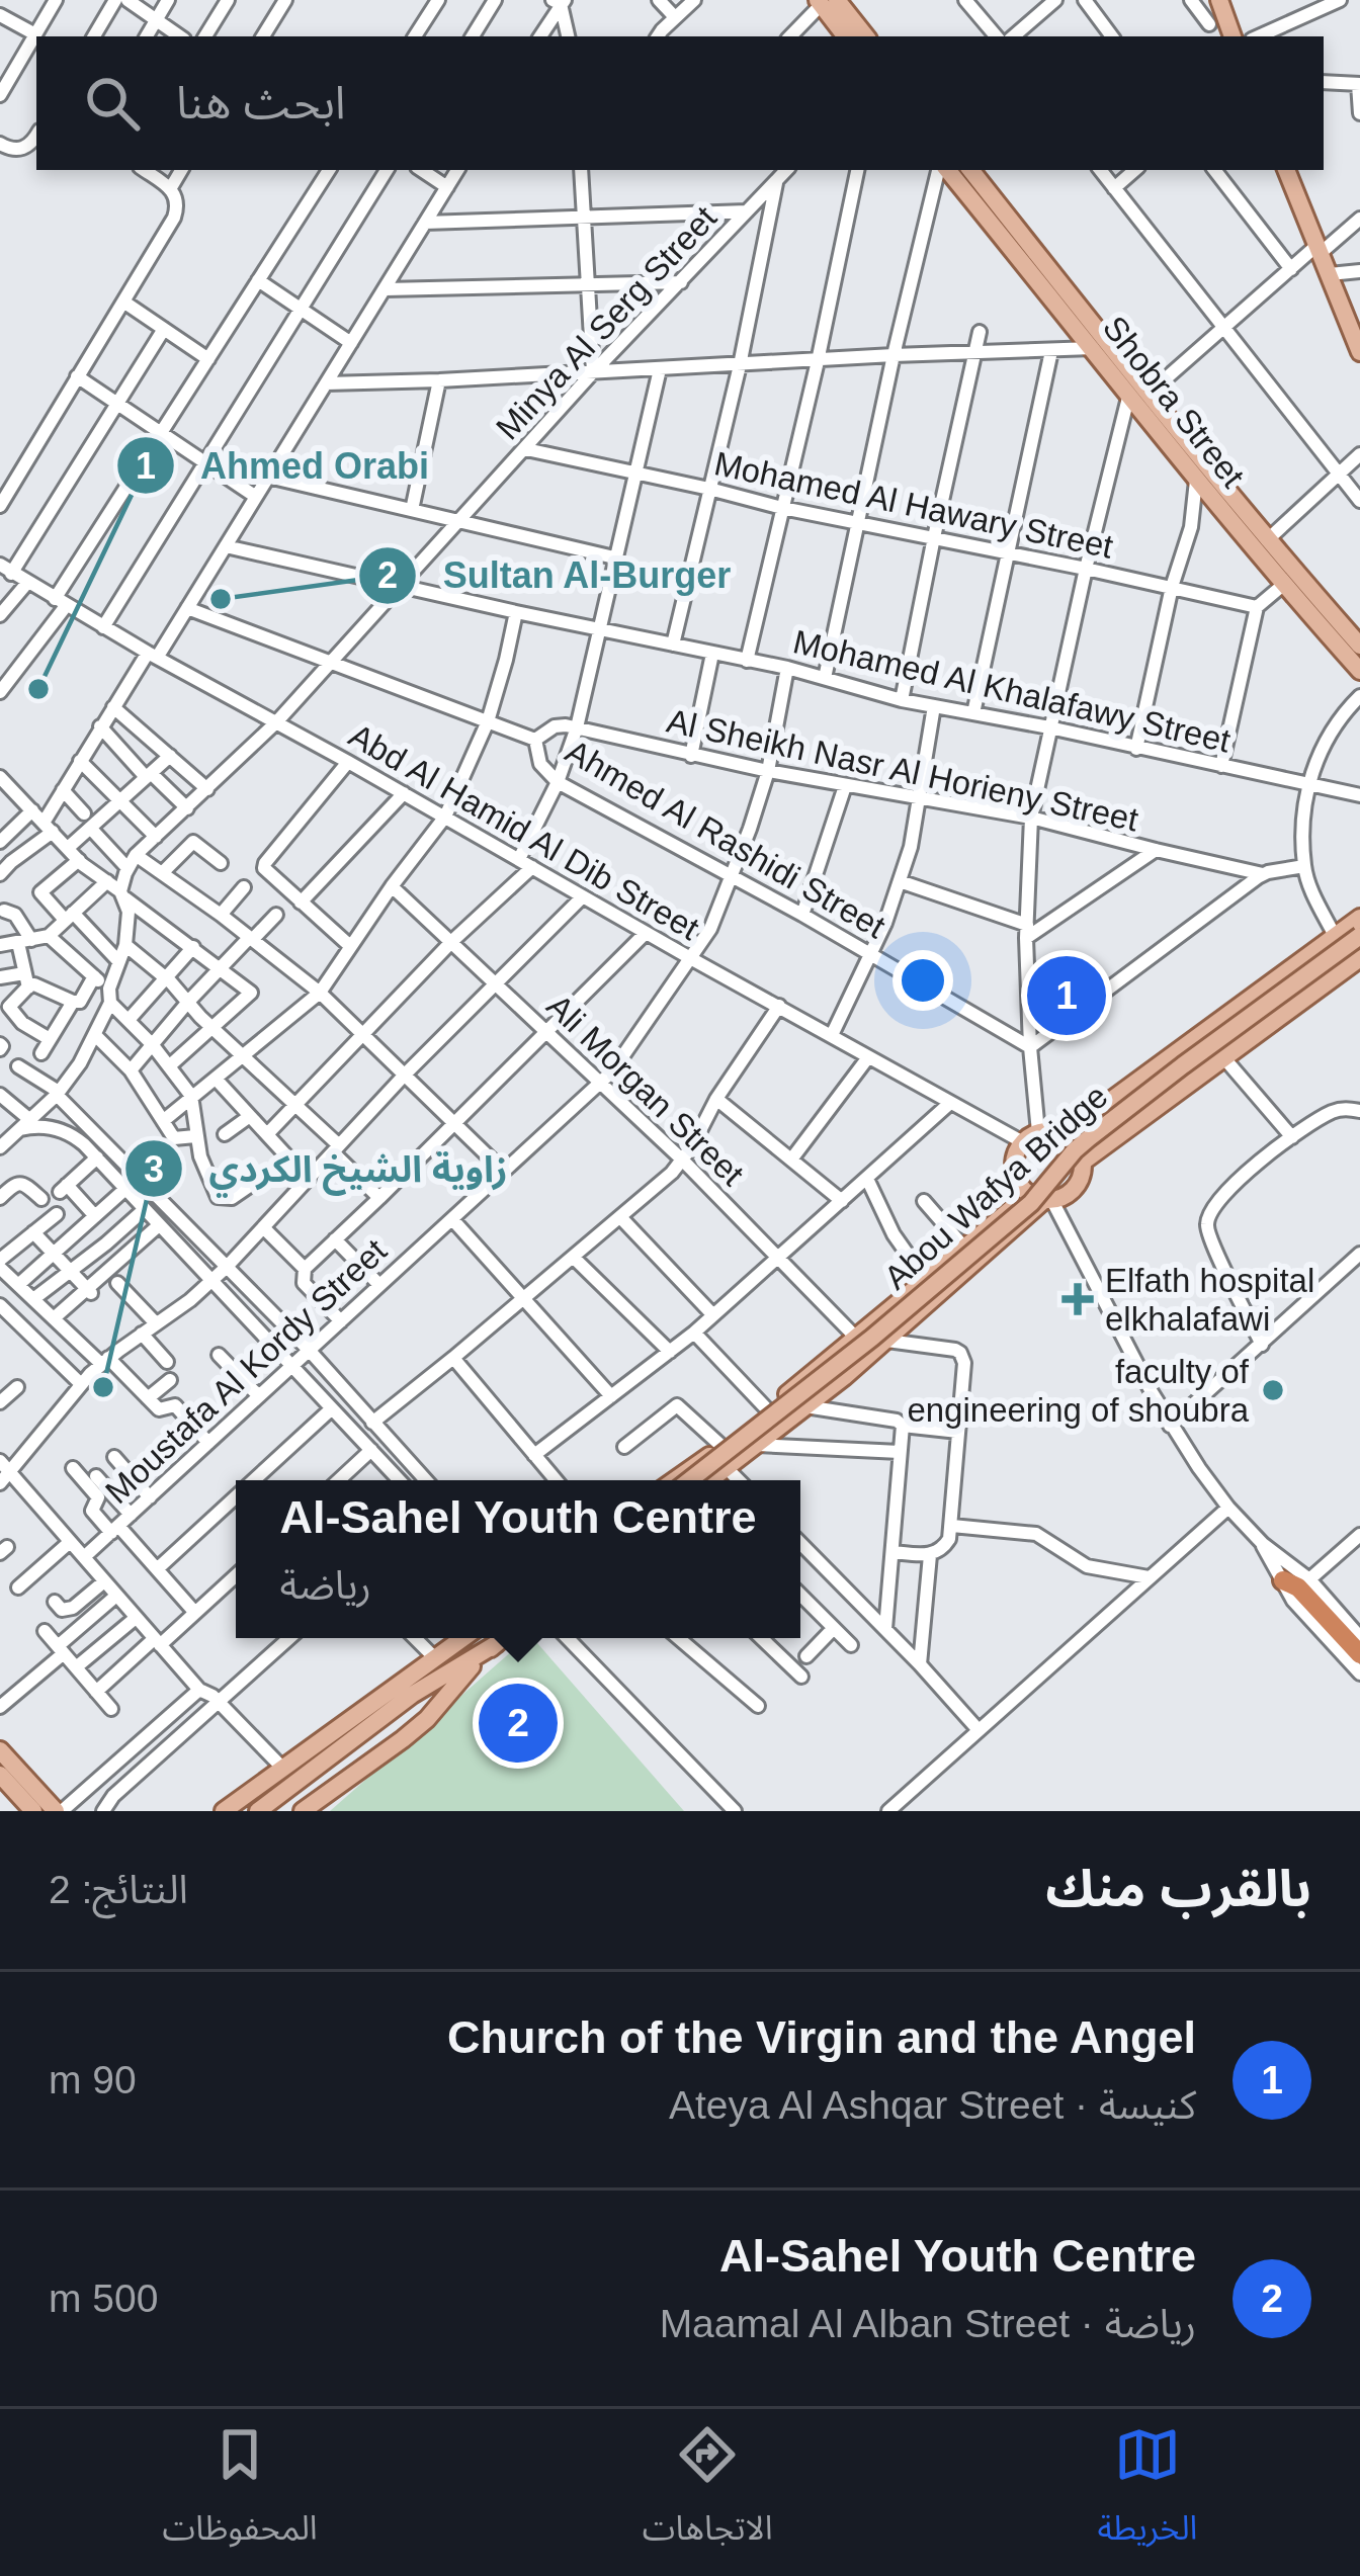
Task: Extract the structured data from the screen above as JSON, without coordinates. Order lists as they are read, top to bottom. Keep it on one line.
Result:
{"streets":{"main road":["Shobra Street","Abou Wafya Bridge"],"street":["Minya Al Serg Street","Mohamed Al Hawary Street","Mohamed Al Khalafawy Street","Al Sheikh Nasr Al Horieny Street","Abd Al Hamid Al Dib Street","Ahmed Al Rashidi Street","Ali Morgan Street","Moustafa Al Kordy Street"]},"crossings":[["Minya Al Serg Street","Mohamed Al Hawary Street"],["Minya Al Serg Street","Mohamed Al Khalafawy Street"],["Minya Al Serg Street","Abd Al Hamid Al Dib Street"],["Mohamed Al Khalafawy Street","Moustafa Al Kordy Street"],["Al Sheikh Nasr Al Horieny Street","Moustafa Al Kordy Street"],["Abd Al Hamid Al Dib Street","Moustafa Al Kordy Street"],["Ahmed Al Rashidi Street","Moustafa Al Kordy Street"],["Ali Morgan Street","Moustafa Al Kordy Street"]],"places":{"other":["Sultan Al-Burger","Ahmed Orabi","زاوية الشيخ الكردي","faculty of engineering of shoubra"],"health":["Elfath hospital elkhalafawi"]},"page":{"search":"ابحث هنا","pins":["1","2"],"popup":["Al-Sahel Youth Centre","رياضة"],"heading":["بالقرب منك","النتائج: 2"],"list":[{"mark":"1","name":"Church of the Virgin and the Angel","note":"كنيسة · Ateya Al Ashqar Street","value":"90 m"},{"mark":"2","name":"Al-Sahel Youth Centre","note":"رياضة · Maamal Al Alban Street","value":"500 m"}],"nav":["الخريطة","الاتجاهات","المحفوظات"]}}
